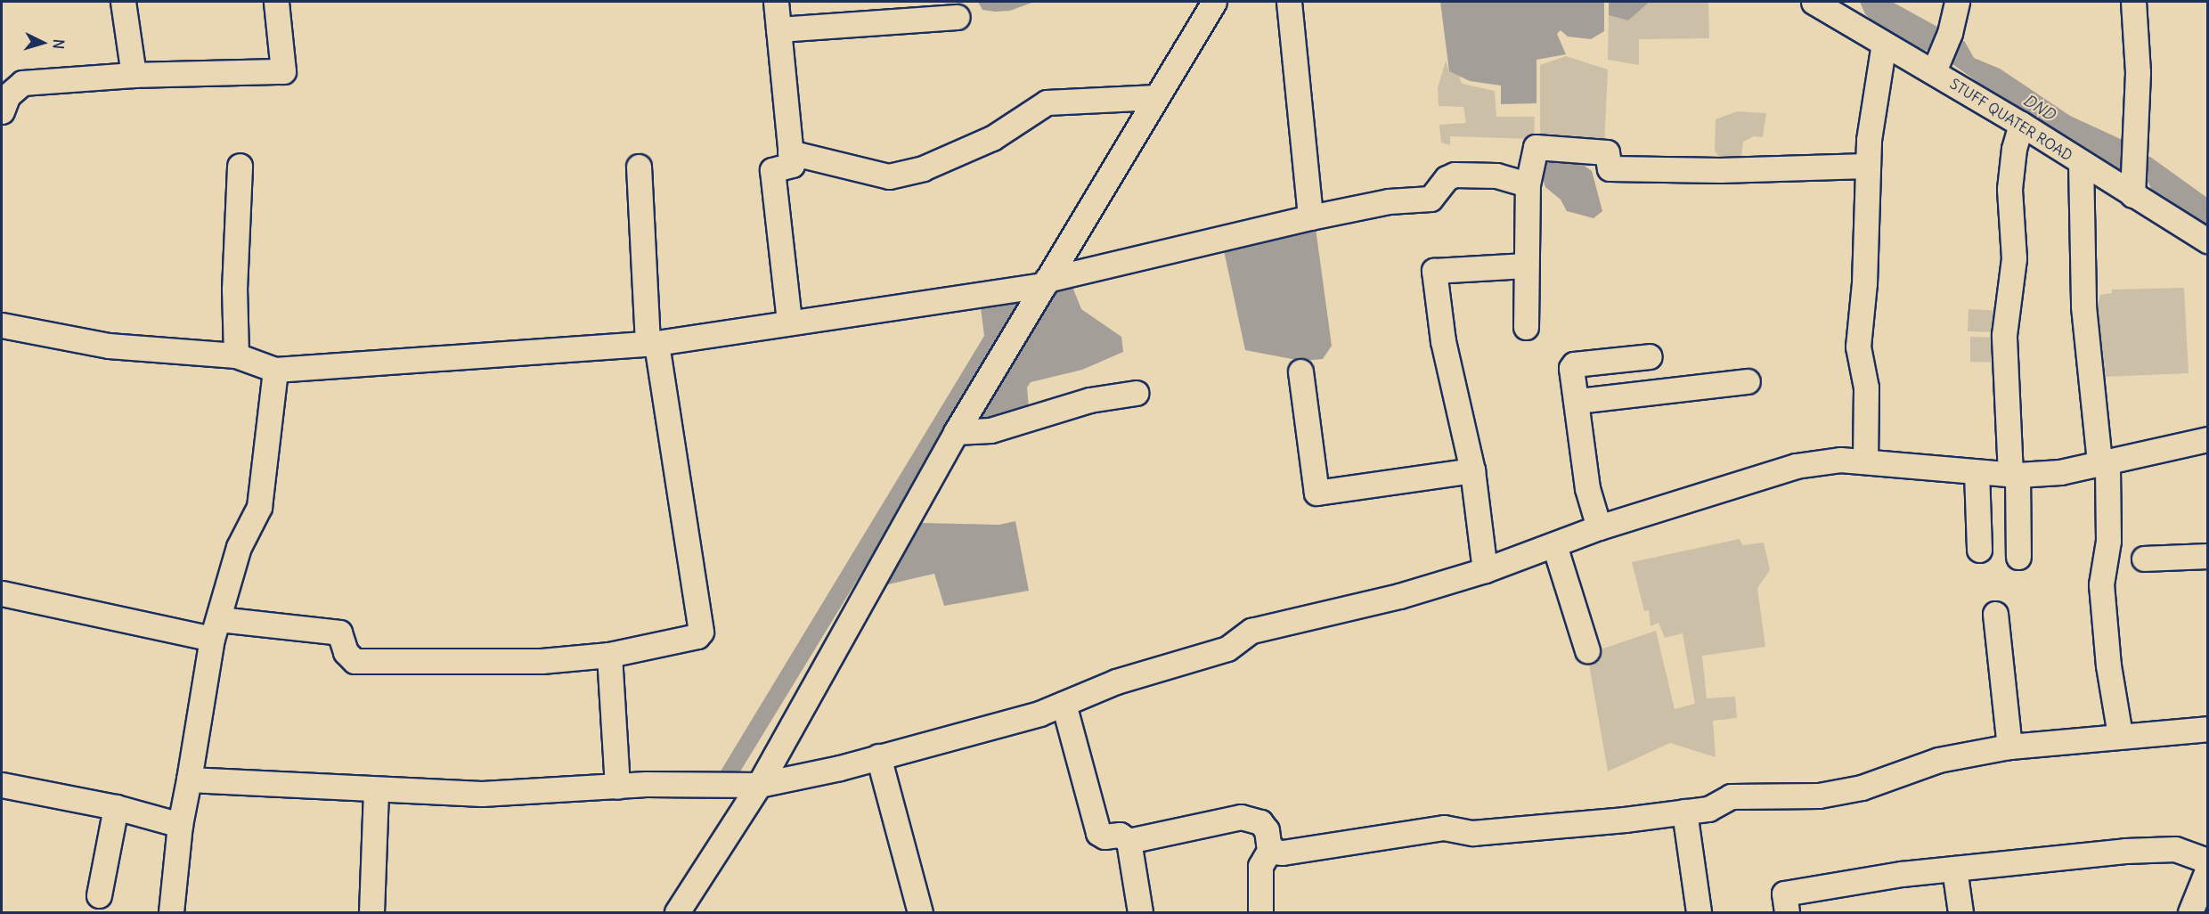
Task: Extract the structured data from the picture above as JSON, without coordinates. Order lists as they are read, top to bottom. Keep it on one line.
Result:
{"streets":{"street":["STUFF QUATER ROAD"]},"water":["DND"],"north":"right"}
